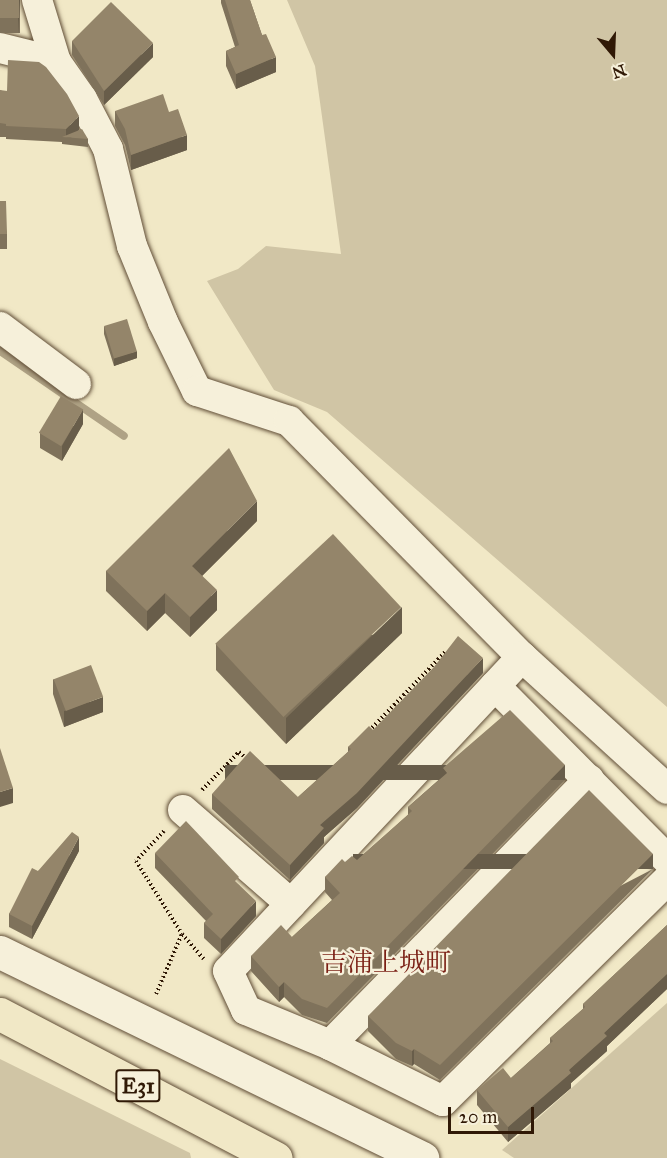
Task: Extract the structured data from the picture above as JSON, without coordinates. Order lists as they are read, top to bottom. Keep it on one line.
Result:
{"streets":{"highway":["E31"]},"districts":["吉浦上城町"],"scale_bar":"20 m","north":"bottom"}
